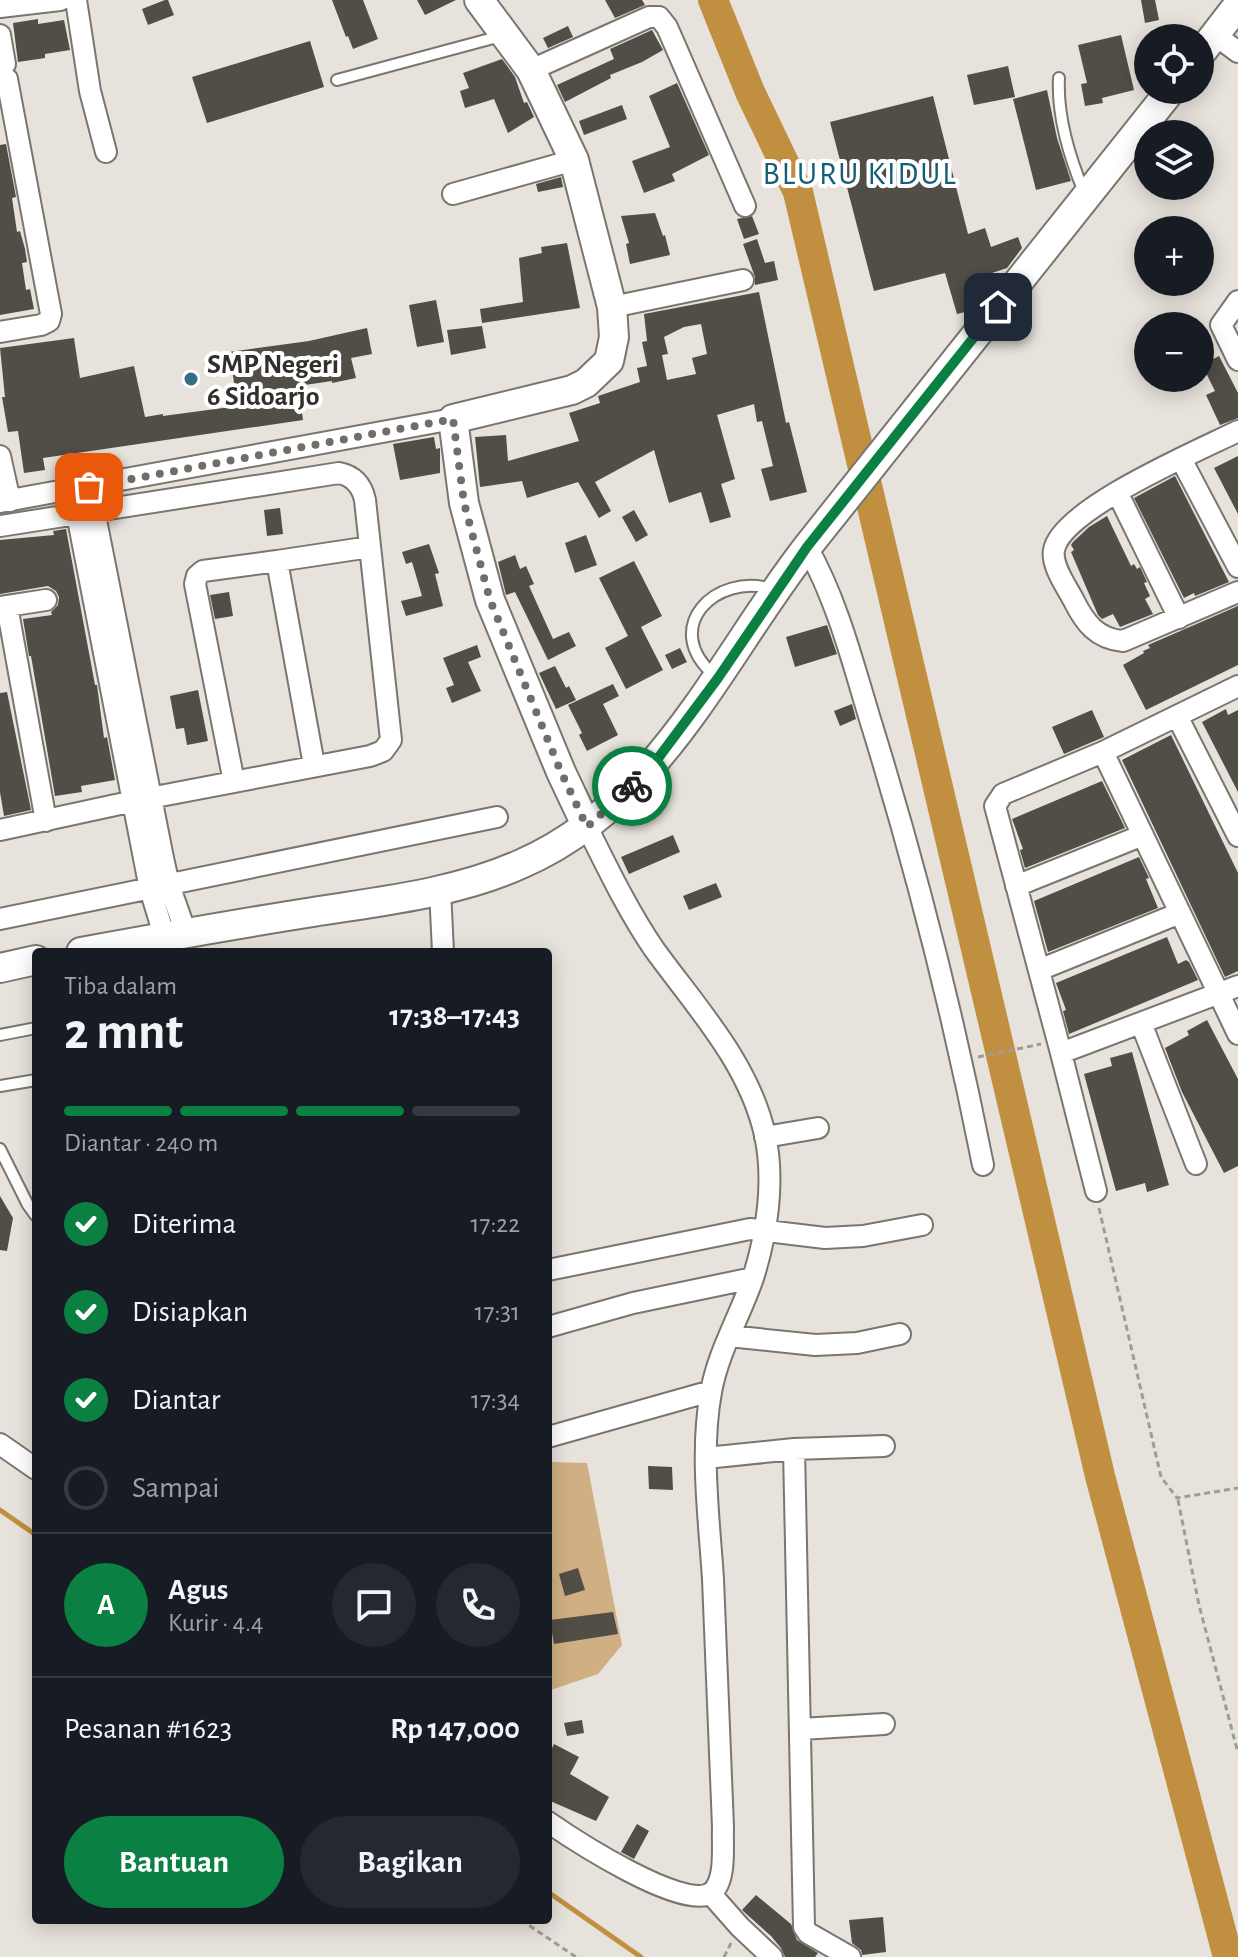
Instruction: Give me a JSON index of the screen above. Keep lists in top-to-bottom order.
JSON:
{
  "districts": ["BLURU KIDUL"],
  "places": ["SMP Negeri 6 Sidoarjo"],
  "page": {
    "map_buttons": ["+", "−"],
    "heading": ["2 mnt", "Tiba dalam", "17:38–17:43"],
    "panel": [
      "Agus",
      "Kurir · 4.4",
      "Pesanan #1623",
      "Rp 147,000"
    ],
    "bar": "Diantar · 240 m",
    "list": [
      ["Diterima", "17:22"],
      ["Disiapkan", "17:31"],
      ["Diantar", "17:34"],
      "Sampai"
    ],
    "round": "A",
    "buttons": ["Bantuan", "Bagikan"]
  }
}
